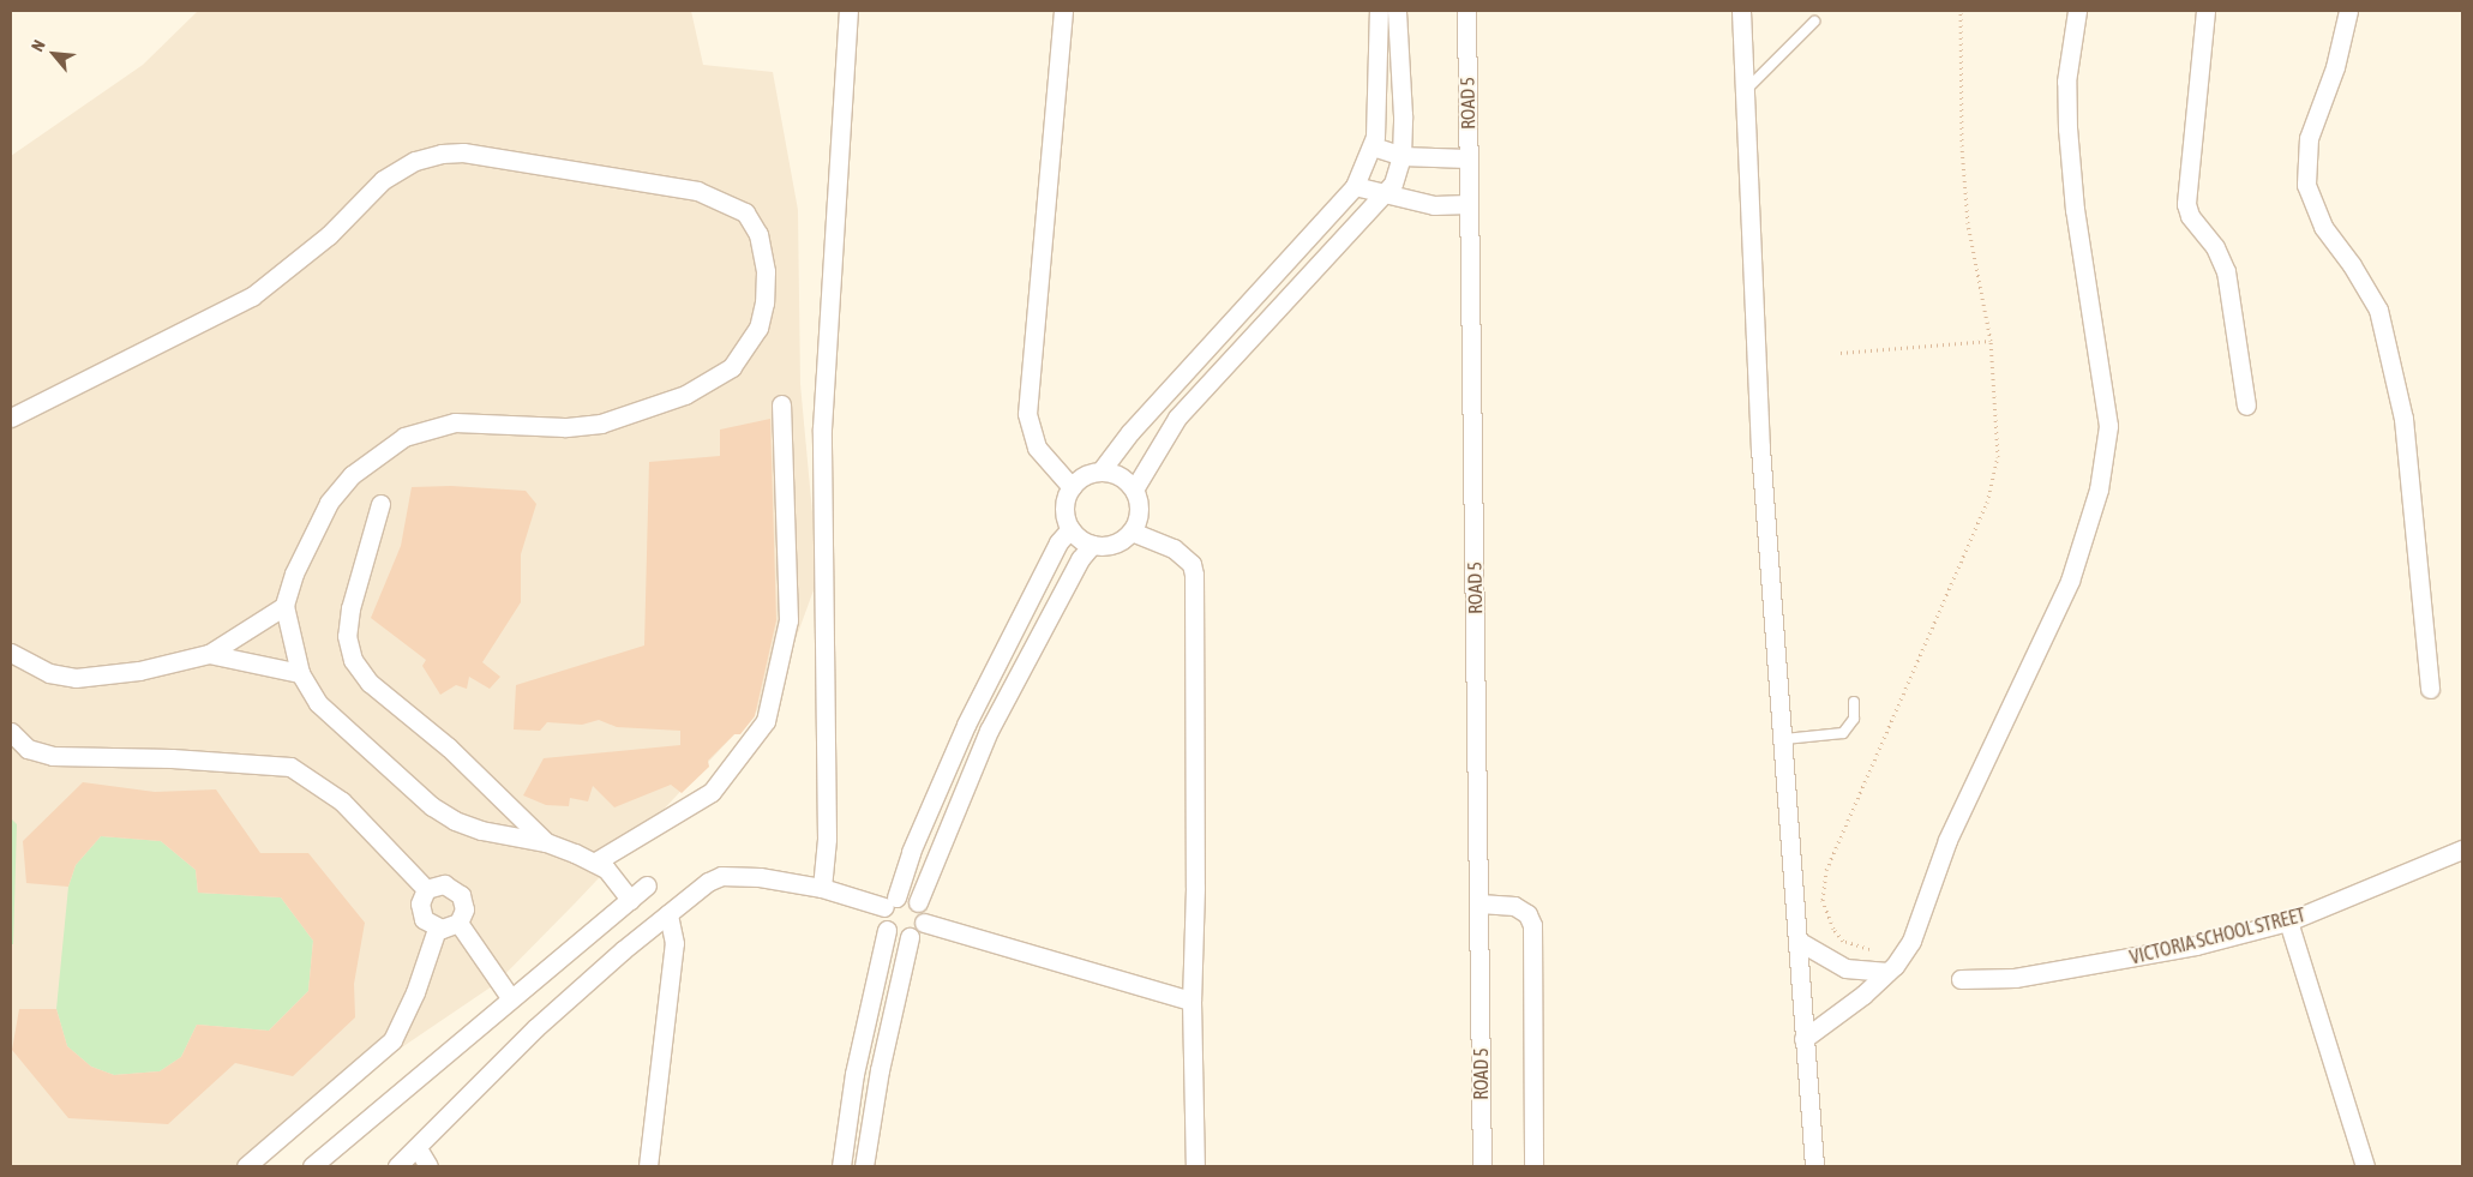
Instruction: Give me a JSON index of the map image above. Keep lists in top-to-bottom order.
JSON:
{
  "streets": {
    "street": ["ROAD 5", "VICTORIA SCHOOL STREET"]
  },
  "north": "top left"
}
